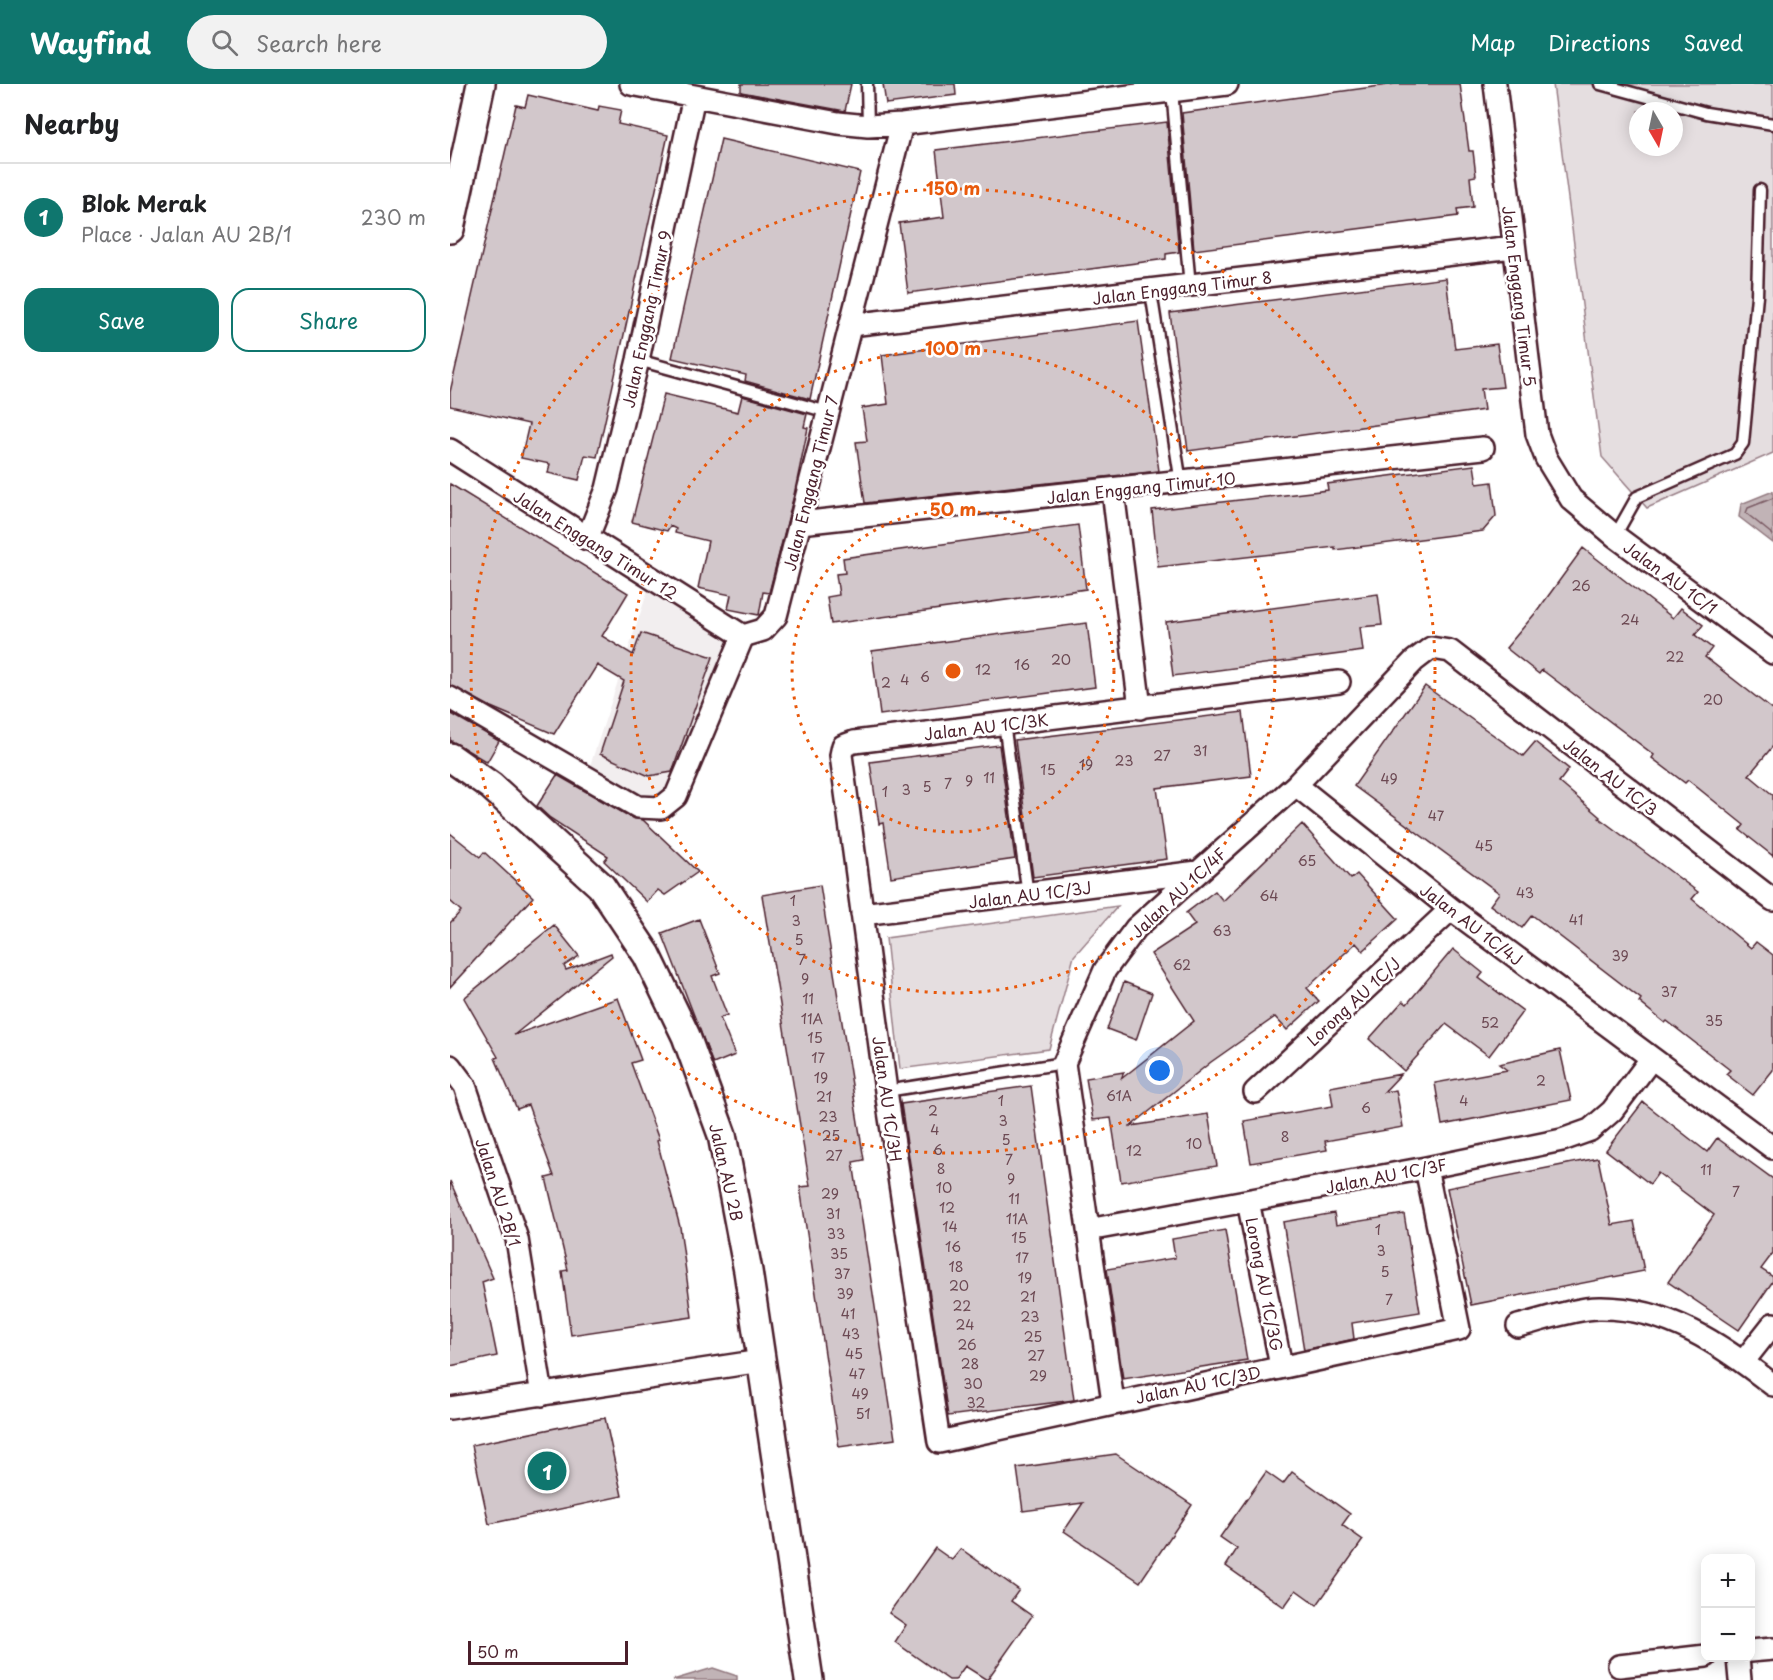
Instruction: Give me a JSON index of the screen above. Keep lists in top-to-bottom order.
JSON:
{
  "streets": {
    "street": [
      "Jalan Enggang Timur 8",
      "Jalan Enggang Timur 5",
      "Jalan Enggang Timur 9",
      "Jalan Enggang Timur 7",
      "Jalan Enggang Timur 10",
      "Jalan Enggang Timur 12",
      "Jalan AU 1C/1",
      "Jalan AU 1C/3K",
      "Jalan AU 1C/3",
      "Jalan AU 1C/4F",
      "Jalan AU 1C/3J",
      "Jalan AU 1C/4J",
      "Lorong AU 1C/J",
      "Jalan AU 1C/3H",
      "Jalan AU 2B",
      "Jalan AU 1C/3F",
      "Jalan AU 2B/1",
      "Lorong AU 1C/3G",
      "Jalan AU 1C/3D"
    ]
  },
  "crossings": [
    ["Jalan Enggang Timur 8", "Jalan Enggang Timur 5"],
    ["Jalan Enggang Timur 8", "Jalan Enggang Timur 7"],
    ["Jalan Enggang Timur 5", "Jalan AU 1C/1"],
    ["Jalan Enggang Timur 9", "Jalan Enggang Timur 12"],
    ["Jalan Enggang Timur 7", "Jalan Enggang Timur 10"],
    ["Jalan Enggang Timur 7", "Jalan Enggang Timur 12"],
    ["Jalan AU 1C/3K", "Jalan AU 1C/3H"],
    ["Jalan AU 1C/3", "Jalan AU 1C/4F"],
    ["Jalan AU 1C/4F", "Jalan AU 1C/3J"],
    ["Jalan AU 1C/4F", "Jalan AU 1C/4J"],
    ["Jalan AU 1C/3J", "Jalan AU 1C/3H"],
    ["Jalan AU 1C/4J", "Lorong AU 1C/J"],
    ["Jalan AU 1C/4J", "Jalan AU 1C/3F"],
    ["Jalan AU 1C/3H", "Jalan AU 1C/3D"],
    ["Jalan AU 1C/3F", "Lorong AU 1C/3G"],
    ["Jalan AU 1C/3F", "Jalan AU 1C/3D"],
    ["Lorong AU 1C/3G", "Jalan AU 1C/3D"]
  ],
  "house_numbers": [
    "26",
    "24",
    "22",
    "20",
    "16",
    "12",
    "6",
    "4",
    "2",
    "20",
    "31",
    "27",
    "23",
    "19",
    "15",
    "11",
    "49",
    "9",
    "7",
    "5",
    "3",
    "1",
    "47",
    "45",
    "65",
    "43",
    "64",
    "1",
    "41",
    "3",
    "63",
    "5",
    "39",
    "7",
    "62",
    "9",
    "37",
    "11",
    "11A",
    "35",
    "52",
    "15",
    "17",
    "19",
    "2",
    "61A",
    "21",
    "1",
    "4",
    "6",
    "2",
    "23",
    "3",
    "4",
    "25",
    "8",
    "5",
    "10",
    "6",
    "12",
    "27",
    "7",
    "8",
    "11",
    "9",
    "10",
    "7",
    "29",
    "11",
    "12",
    "31",
    "11A",
    "14",
    "1",
    "33",
    "15",
    "16",
    "3",
    "35",
    "17",
    "18",
    "5",
    "37",
    "19",
    "20",
    "39",
    "21",
    "7",
    "22",
    "41",
    "23",
    "24",
    "43",
    "25",
    "26",
    "45",
    "27",
    "28",
    "47",
    "29",
    "30",
    "49",
    "32",
    "51"
  ],
  "scale_bar": "50 m",
  "north": "bottom",
  "page": {
    "header": "Wayfind",
    "search": "Search here",
    "nav": ["Map", "Directions", "Saved"],
    "heading": "Nearby",
    "list": [
      {
        "mark": "1",
        "name": "Blok Merak",
        "note": "Place · Jalan AU 2B/1",
        "value": "230 m"
      }
    ],
    "buttons": ["Save", "Share"],
    "pins": "1",
    "map_buttons": ["+", "−"],
    "scale": "50 m"
  },
  "rings": ["150 m", "100 m", "50 m"]
}
